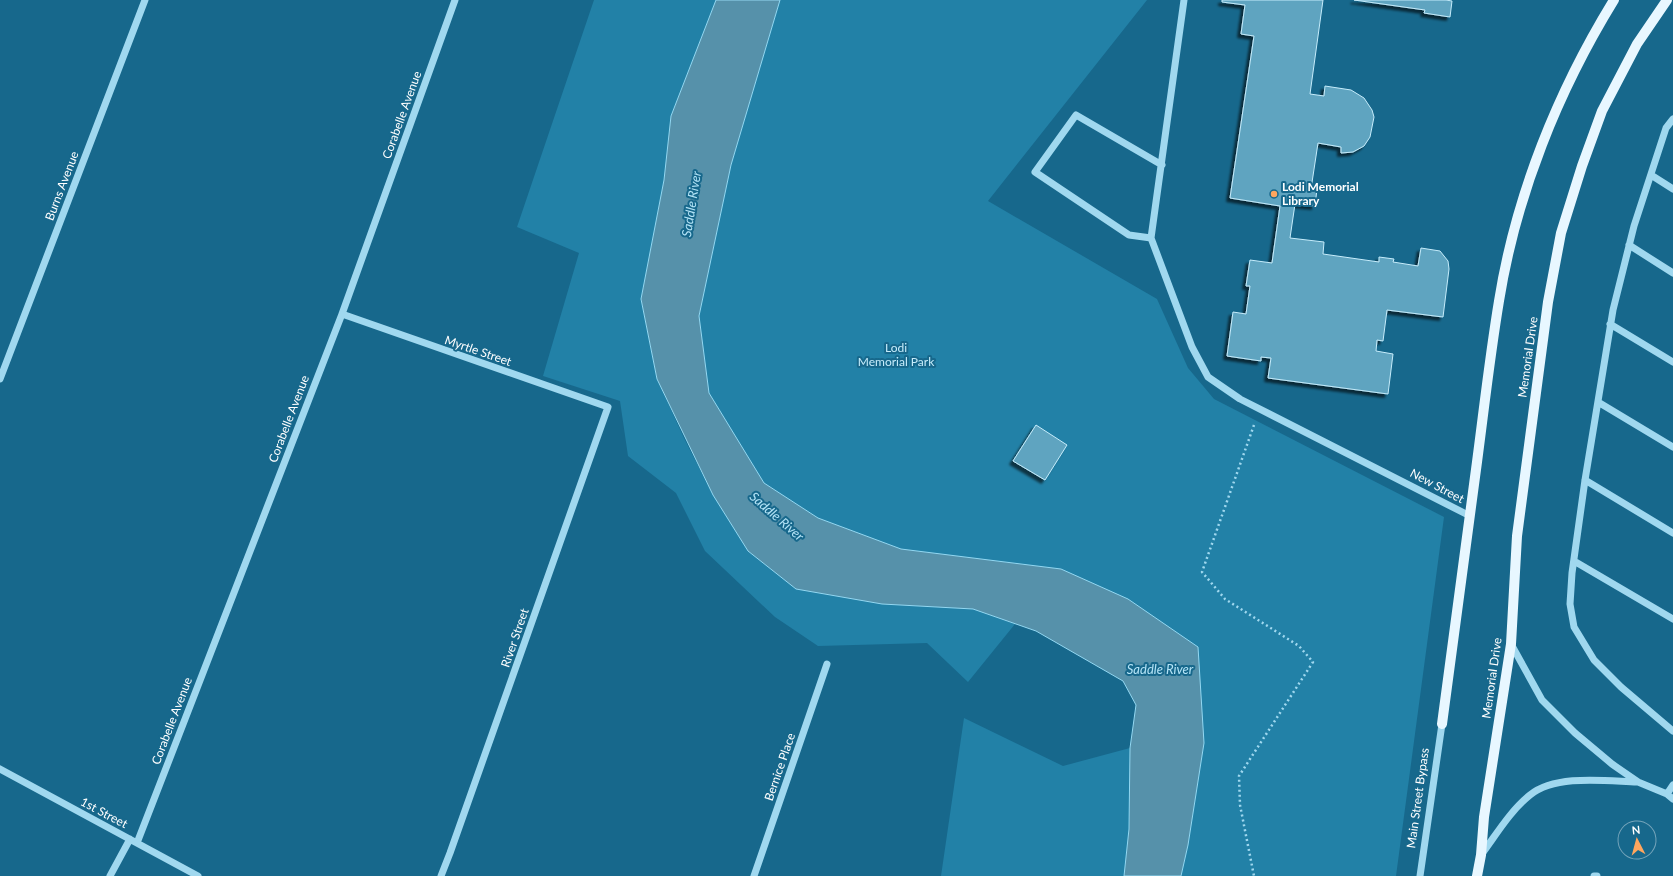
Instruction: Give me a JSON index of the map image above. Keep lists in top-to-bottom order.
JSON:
{
  "streets": {
    "main road": ["Memorial Drive"],
    "street": [
      "Corabelle Avenue",
      "Burns Avenue",
      "Myrtle Street",
      "New Street",
      "River Street",
      "Bernice Place",
      "Main Street Bypass",
      "1st Street"
    ]
  },
  "crossings": [
    ["Corabelle Avenue", "Myrtle Street"],
    ["Corabelle Avenue", "1st Street"],
    ["Myrtle Street", "River Street"]
  ],
  "water": ["Saddle River"],
  "parks": ["Lodi Memorial Park"],
  "places": ["Lodi Memorial Library"],
  "north": "top"
}
